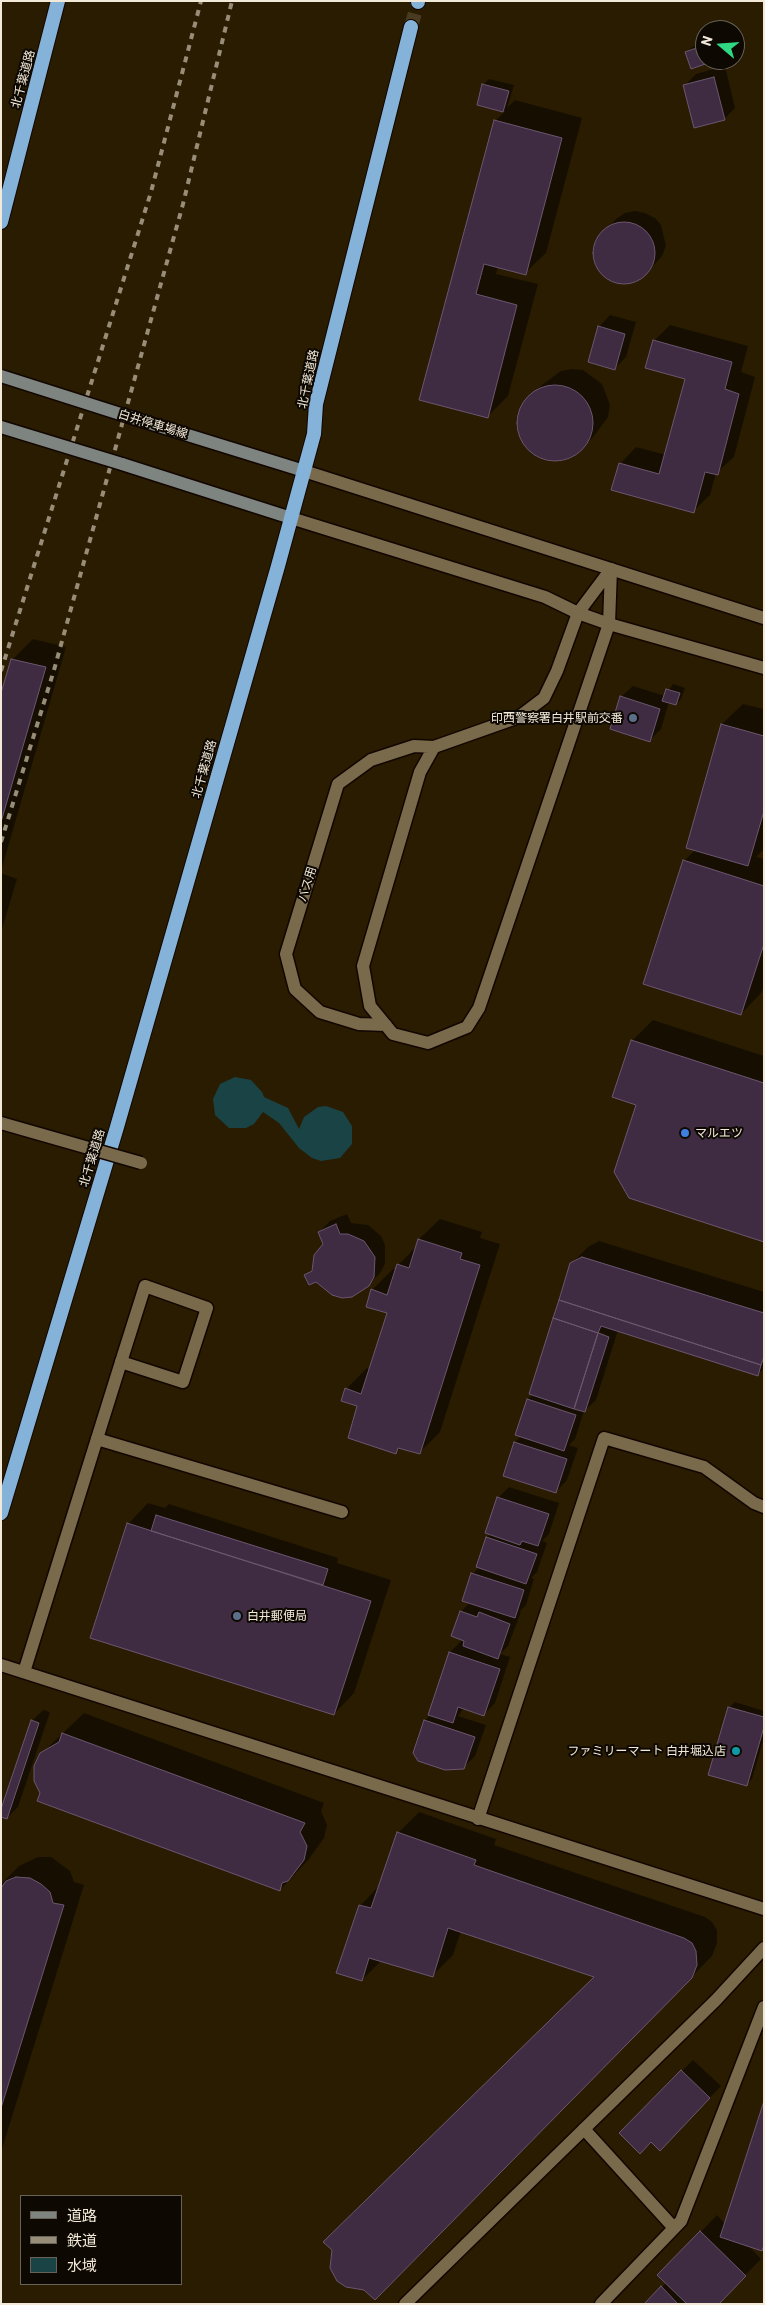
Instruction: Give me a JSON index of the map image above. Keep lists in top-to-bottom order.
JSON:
{
  "streets": {
    "highway": ["北千葉道路"],
    "main road": ["白井停車場線"],
    "street": ["バス用"]
  },
  "crossings": [
    ["北千葉道路", "白井停車場線"]
  ],
  "places": [
    "印西警察署白井駅前交番",
    "マルエツ",
    "白井郵便局",
    "ファミリーマート 白井堀込店"
  ],
  "legend": ["道路", "鉄道", "水域"],
  "north": "left"
}
